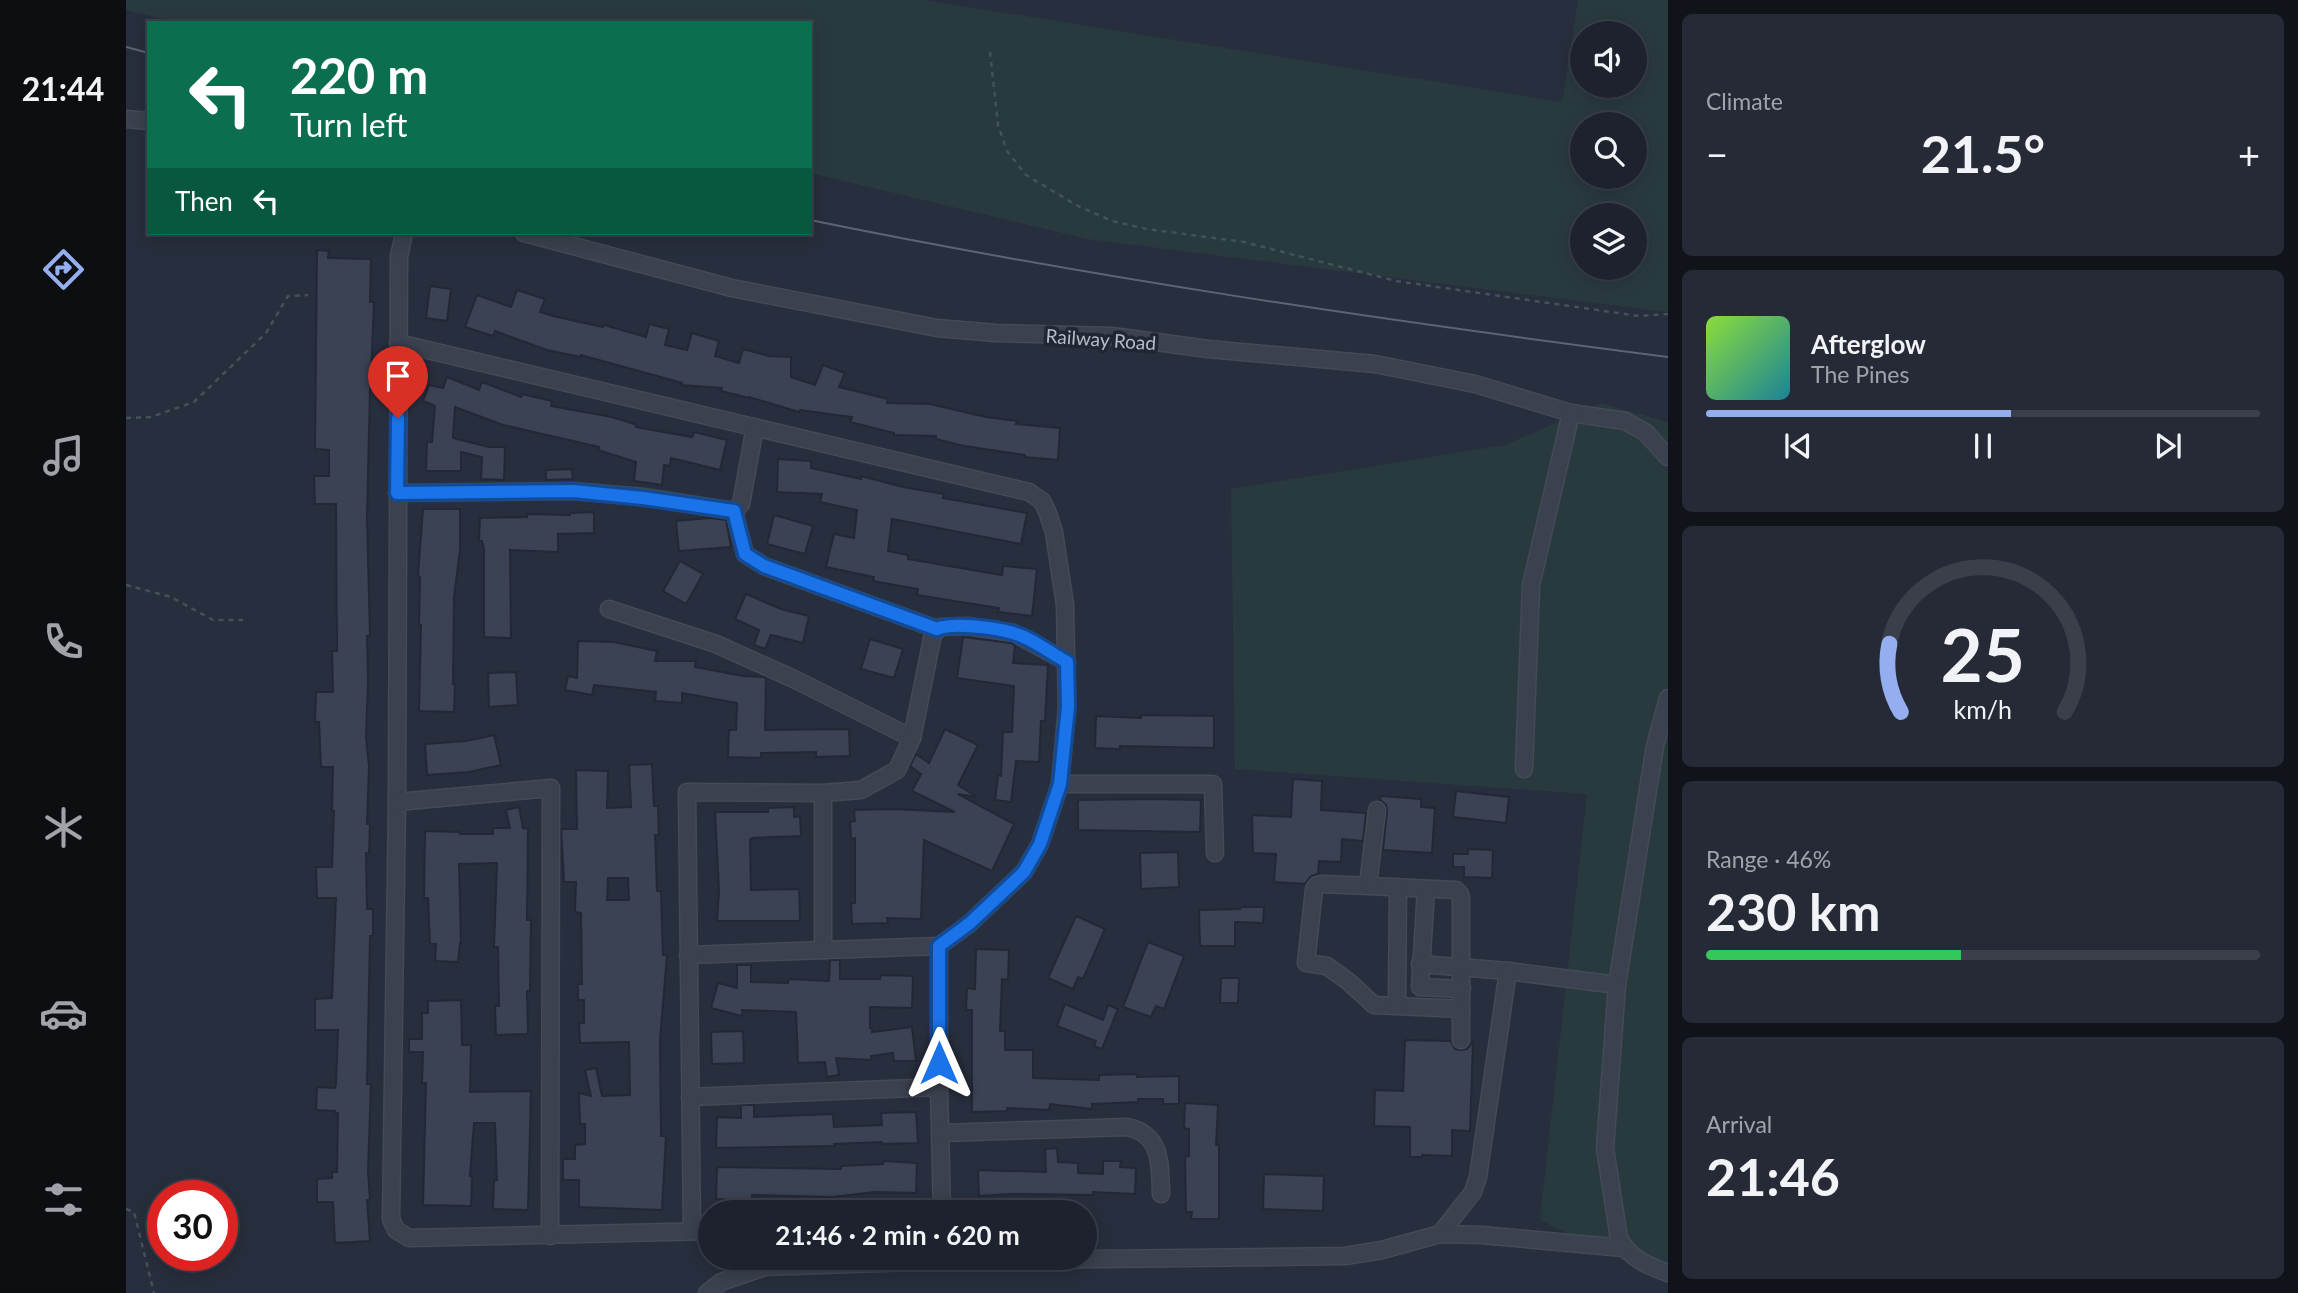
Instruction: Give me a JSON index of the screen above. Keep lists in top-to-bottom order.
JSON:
{
  "streets": {
    "street": ["Railway Road"]
  },
  "page": {
    "tabs": "21:44",
    "tile": [
      "Climate",
      ["Range · 46%", "230 km"],
      ["Arrival", "21:46"]
    ],
    "turn": ["220 m", "Turn left"],
    "heat": ["−", "21.5°", "+"],
    "then": "Then",
    "song": ["Afterglow", "The Pines"],
    "limit": "30",
    "trip": "21:46 · 2 min · 620 m",
    "gauge": ["25", "km/h"]
  }
}
